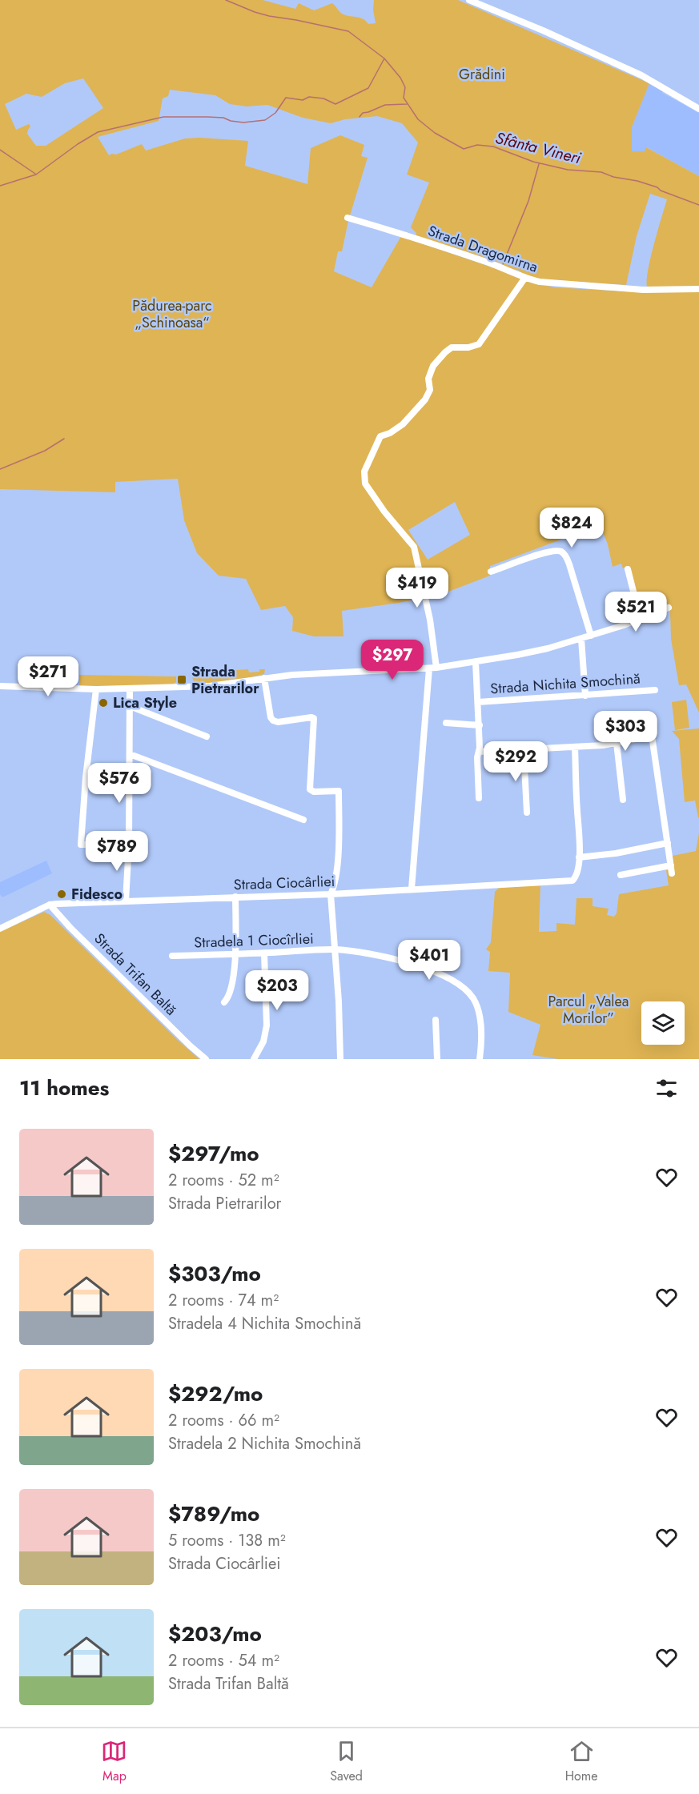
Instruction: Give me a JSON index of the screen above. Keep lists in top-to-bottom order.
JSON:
{
  "streets": {
    "street": [
      "Strada Dragomirna",
      "Strada Nichita Smochină",
      "Strada Ciocârliei",
      "Stradela 1 Ciocîrliei",
      "Strada Trifan Baltă"
    ]
  },
  "crossings": [
    ["Strada Ciocârliei", "Strada Trifan Baltă"]
  ],
  "water": ["Sfânta Vineri"],
  "parks": ["Grădini", "Pădurea-parc „Schinoasa“", "Parcul „Valea Morilor”"],
  "places": {
    "transit": ["Strada Pietrarilor"],
    "other": ["Lica Style", "Fidesco"]
  },
  "page": {
    "price": [
      "$824",
      "$419",
      "$521",
      "$297",
      "$271",
      "$303",
      "$292",
      "$576",
      "$789",
      "$401",
      "$203"
    ],
    "heading": "11 homes",
    "list": [
      {
        "name": "$297/mo",
        "note": "2 rooms · 52 m² · Strada Pietrarilor"
      },
      {
        "name": "$303/mo",
        "note": "2 rooms · 74 m² · Stradela 4 Nichita Smochină"
      },
      {
        "name": "$292/mo",
        "note": "2 rooms · 66 m² · Stradela 2 Nichita Smochină"
      },
      {
        "name": "$789/mo",
        "note": "5 rooms · 138 m² · Strada Ciocârliei"
      },
      {
        "name": "$203/mo",
        "note": "2 rooms · 54 m² · Strada Trifan Baltă"
      }
    ],
    "tabs": ["Map", "Saved", "Home"]
  }
}
